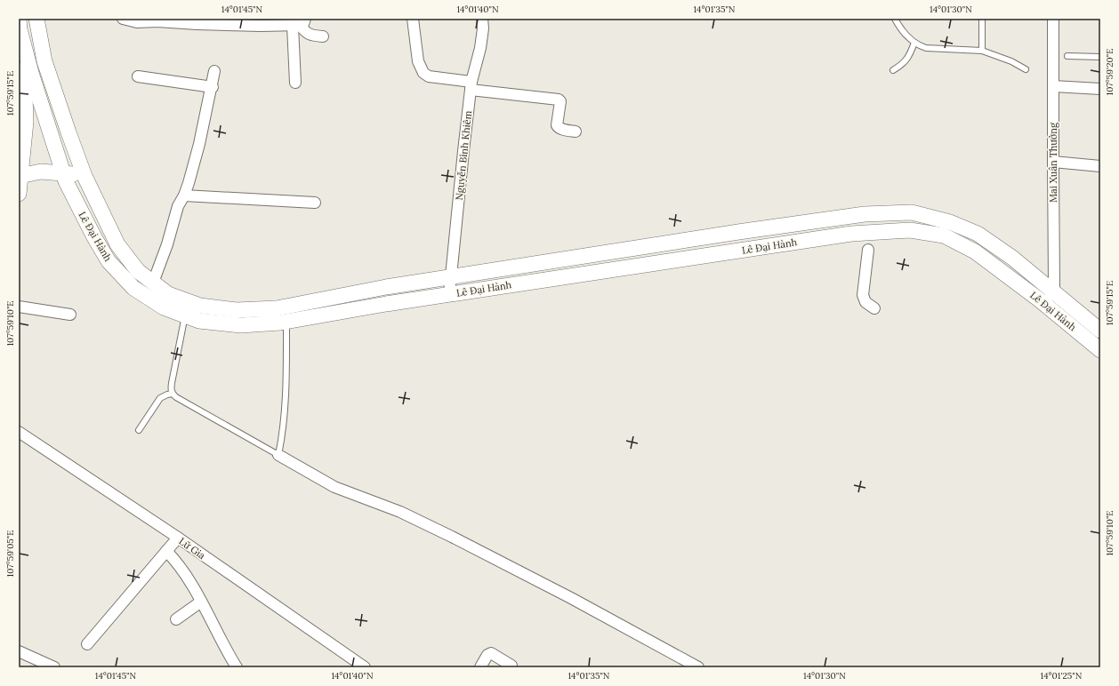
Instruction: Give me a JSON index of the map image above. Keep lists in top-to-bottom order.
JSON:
{
  "streets": {
    "main road": ["Lê Đại Hành"],
    "street": ["Nguyễn Bỉnh Khiêm", "Mai Xuân Thưởng", "Lữ Gia"]
  },
  "crossings": [
    ["Nguyễn Bỉnh Khiêm", "Lê Đại Hành"],
    ["Mai Xuân Thưởng", "Lê Đại Hành"]
  ],
  "coordinates": [
    "14°01'45\"N",
    "14°01'40\"N",
    "14°01'35\"N",
    "14°01'30\"N",
    "107°59'20\"E",
    "107°59'15\"E",
    "107°59'10\"E",
    "107°59'05\"E",
    "14°01'25\"N"
  ]
}
